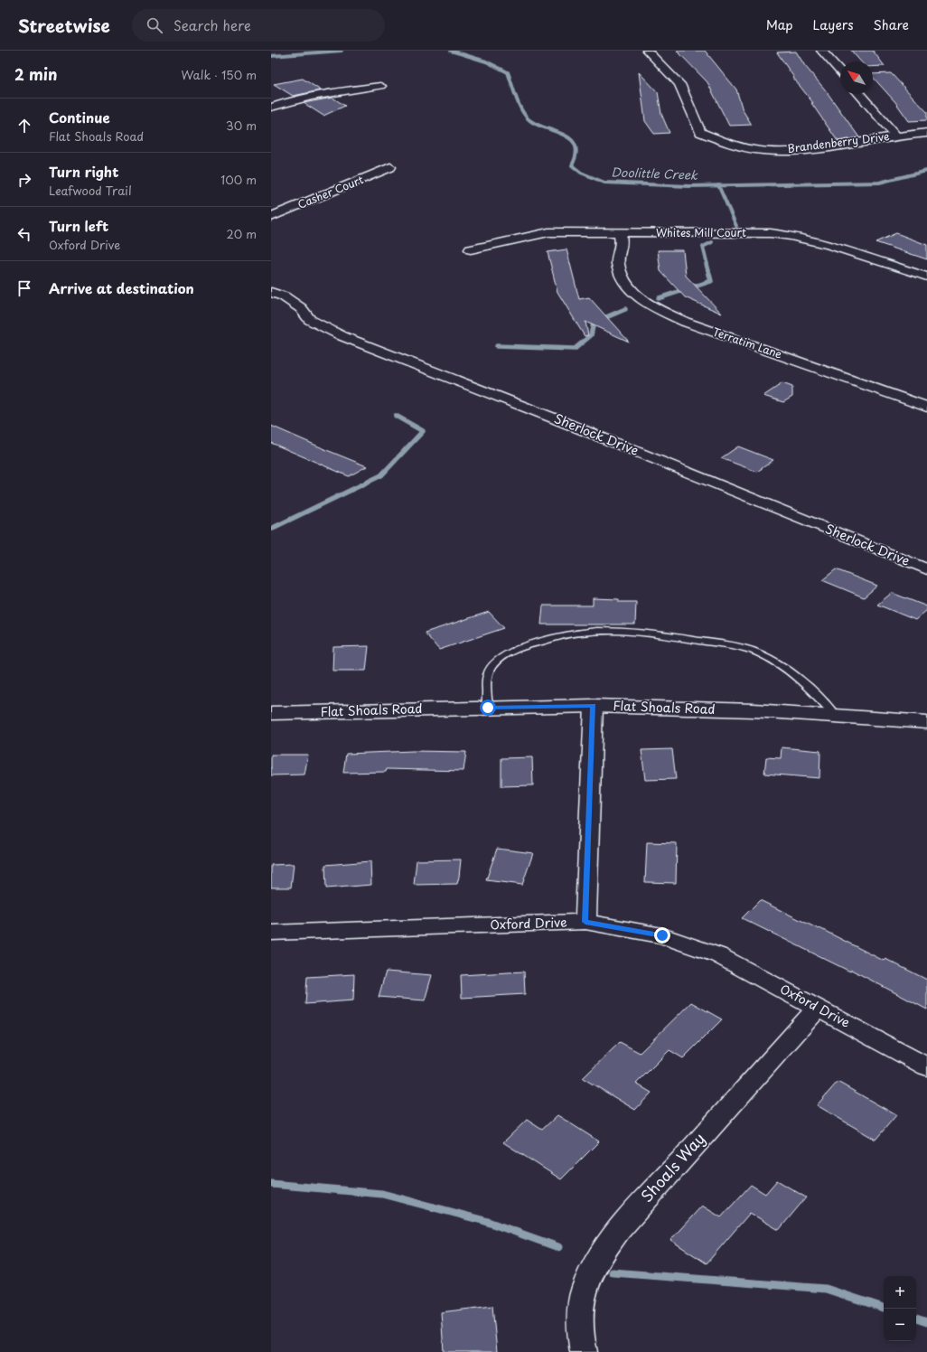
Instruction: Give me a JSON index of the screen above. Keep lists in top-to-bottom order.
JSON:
{
  "streets": {
    "main road": ["Flat Shoals Road"],
    "street": [
      "Brandenberry Drive",
      "Casher Court",
      "Whites Mill Court",
      "Terratim Lane",
      "Sherlock Drive",
      "Oxford Drive",
      "Shoals Way"
    ]
  },
  "crossings": [
    ["Whites Mill Court", "Terratim Lane"],
    ["Oxford Drive", "Shoals Way"]
  ],
  "water": ["Doolittle Creek"],
  "north": "top left",
  "page": {
    "header": "Streetwise",
    "search": "Search here",
    "nav": ["Map", "Layers", "Share"],
    "heading": ["2 min", "Walk · 150 m"],
    "list": [
      ["Continue", "Flat Shoals Road", "30 m"],
      ["Turn right", "Leafwood Trail", "100 m"],
      ["Turn left", "Oxford Drive", "20 m"],
      "Arrive at destination"
    ],
    "map_buttons": ["+", "−"]
  }
}
